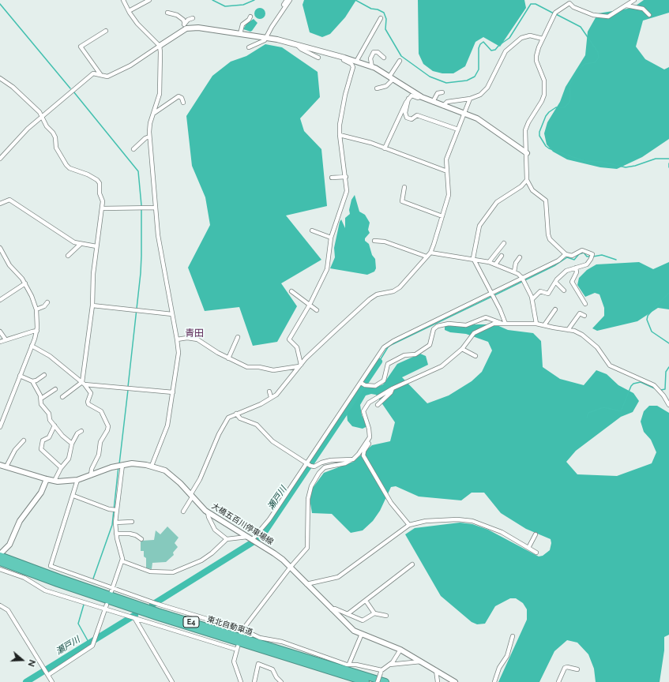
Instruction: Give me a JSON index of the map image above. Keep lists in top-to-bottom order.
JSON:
{
  "streets": {
    "highway": ["E4", "東北自動車道"],
    "main road": ["大橋五百川停車場線"]
  },
  "districts": ["青田"],
  "water": ["瀬戸川"],
  "north": "right"
}
